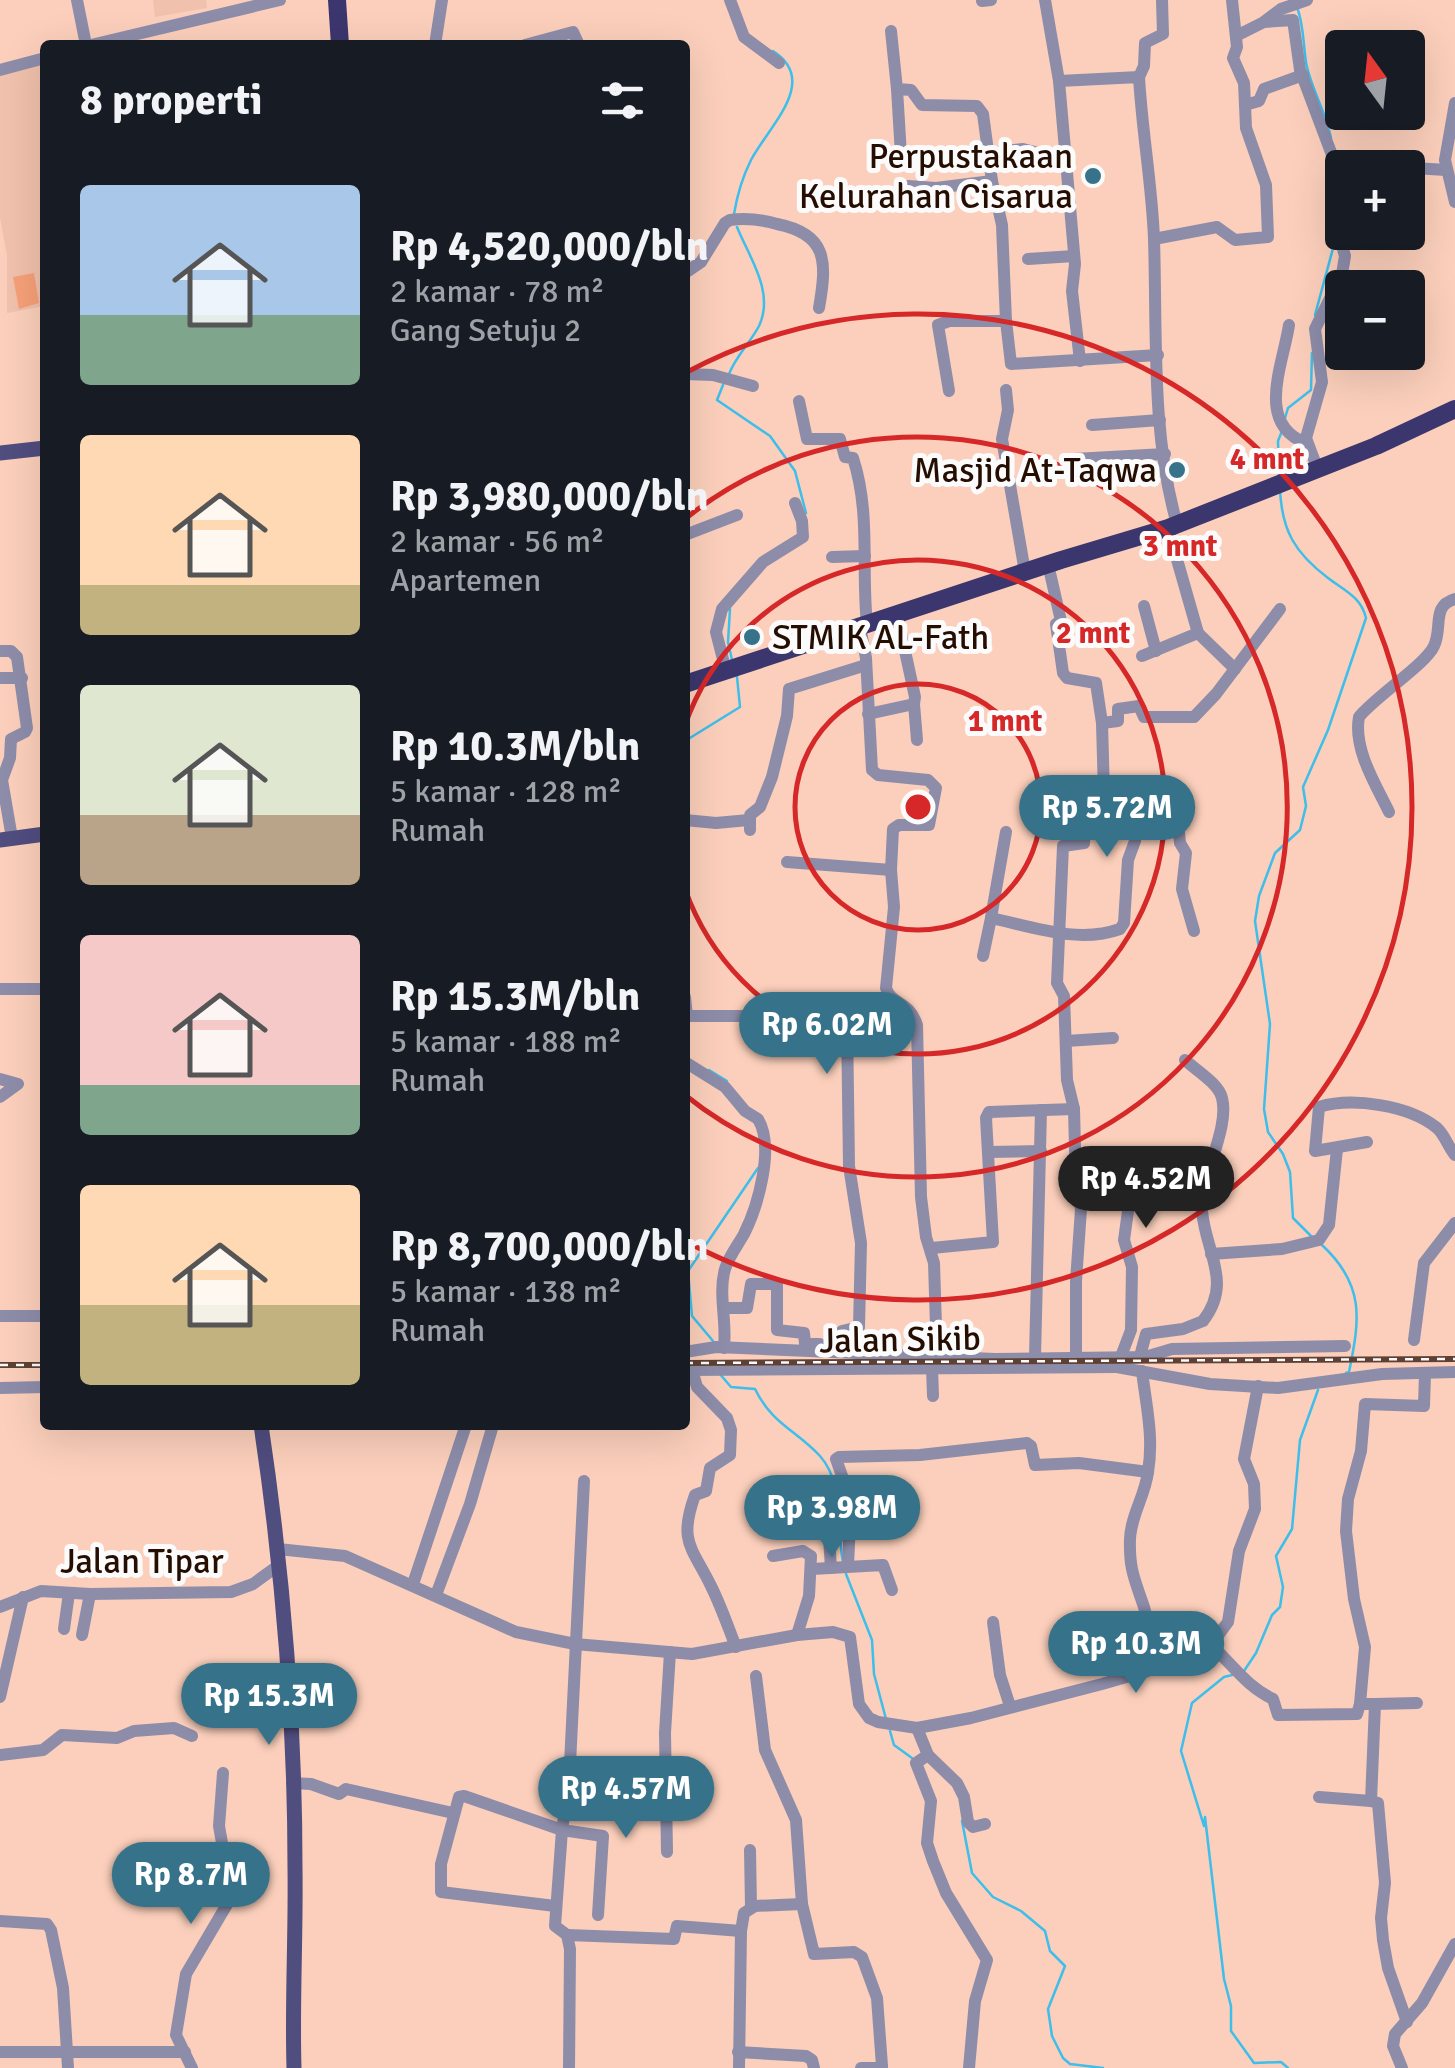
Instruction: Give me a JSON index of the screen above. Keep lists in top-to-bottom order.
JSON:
{
  "streets": {
    "street": ["Jalan Sikib", "Jalan Tipar"]
  },
  "places": ["Perpustakaan Kelurahan Cisarua", "Masjid At-Taqwa", "STMIK AL-Fath"],
  "north": "top",
  "page": {
    "map_buttons": ["+", "−"],
    "heading": "8 properti",
    "list": [
      {
        "name": "Rp 4,520,000/bln",
        "note": "2 kamar · 78 m² · Gang Setuju 2"
      },
      {
        "name": "Rp 3,980,000/bln",
        "note": "2 kamar · 56 m² · Apartemen"
      },
      {
        "name": "Rp 10.3M/bln",
        "note": "5 kamar · 128 m² · Rumah"
      },
      {
        "name": "Rp 15.3M/bln",
        "note": "5 kamar · 188 m² · Rumah"
      },
      {
        "name": "Rp 8,700,000/bln",
        "note": "5 kamar · 138 m² · Rumah"
      }
    ],
    "price": [
      "Rp 5.72M",
      "Rp 6.02M",
      "Rp 4.52M",
      "Rp 3.98M",
      "Rp 10.3M",
      "Rp 15.3M",
      "Rp 4.57M",
      "Rp 8.7M"
    ]
  },
  "rings": [
    "4 mnt",
    "3 mnt",
    "2 mnt",
    "1 mnt"
  ]
}
